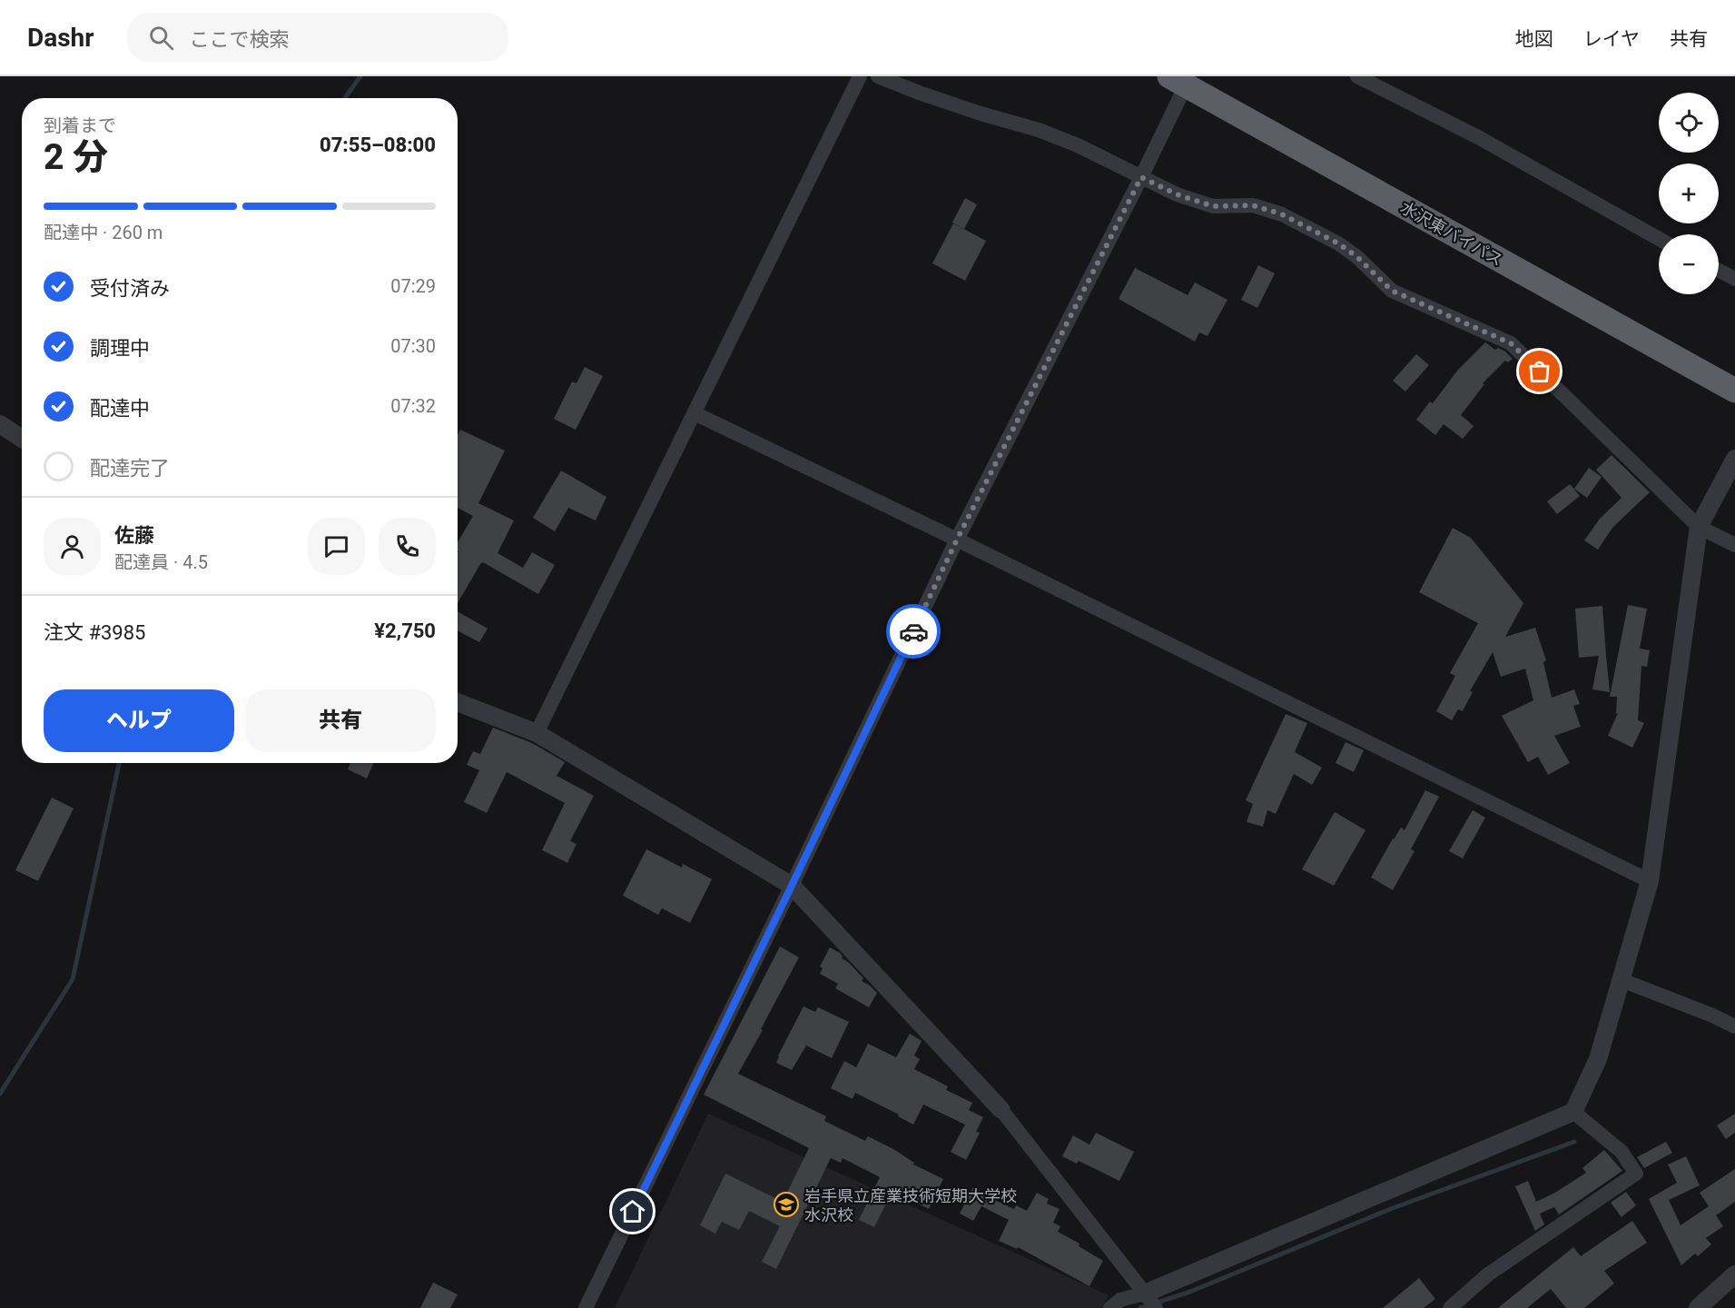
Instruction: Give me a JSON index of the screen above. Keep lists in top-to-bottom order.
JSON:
{
  "streets": {
    "highway": ["水沢東バイパス"]
  },
  "places": {
    "school or university": ["岩手県立産業技術短期大学校 水沢校"]
  },
  "page": {
    "header": "Dashr",
    "search": "ここで検索",
    "nav": ["地図", "レイヤ", "共有"],
    "map_buttons": ["+", "−"],
    "heading": ["2 分", "到着まで", "07:55–08:00"],
    "panel": [
      "佐藤",
      "配達員 · 4.5",
      "注文 #3985",
      "¥2,750"
    ],
    "bar": "配達中 · 260 m",
    "list": [
      ["受付済み", "07:29"],
      ["調理中", "07:30"],
      ["配達中", "07:32"],
      "配達完了"
    ],
    "buttons": ["ヘルプ", "共有"]
  }
}
